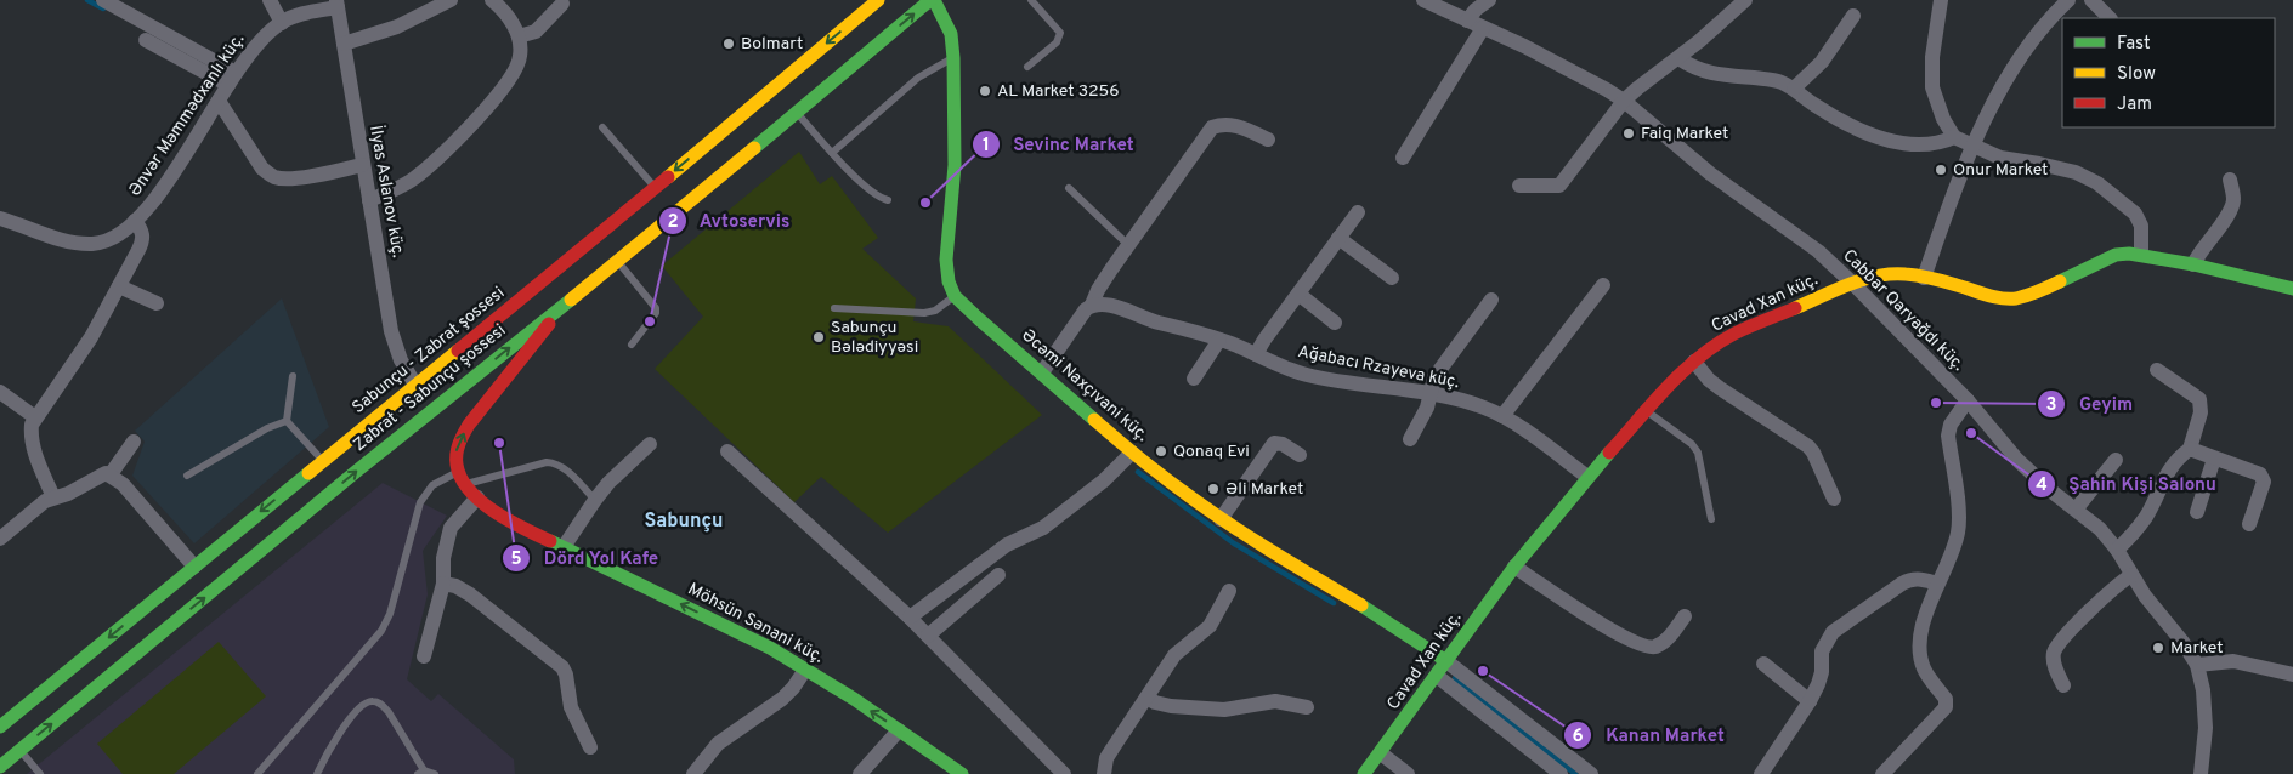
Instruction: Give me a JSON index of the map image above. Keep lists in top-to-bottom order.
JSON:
{
  "streets": {
    "street": [
      "Ənvər Məmmədxanlı küç.",
      "İlyas Aslanov küç.",
      "Cavad Xan küç.",
      "Cabbar Qaryağdı küç.",
      "Sabunçu - Zabrat şossesi",
      "Ağabacı Rzayeva küç.",
      "Əcəmi Naxçıvani küç.",
      "Zabrat - Sabunçu şossesi",
      "Möhsün Sənani küç."
    ]
  },
  "crossings": [
    ["Ənvər Məmmədxanlı küç.", "İlyas Aslanov küç."],
    ["İlyas Aslanov küç.", "Sabunçu - Zabrat şossesi"],
    ["Cavad Xan küç.", "Cabbar Qaryağdı küç."],
    ["Cavad Xan küç.", "Ağabacı Rzayeva küç."],
    ["Cavad Xan küç.", "Əcəmi Naxçıvani küç."]
  ],
  "one_way": ["Sabunçu - Zabrat şossesi", "Zabrat - Sabunçu şossesi"],
  "districts": ["Sabunçu"],
  "places": [
    "Bolmart",
    "AL Market 3256",
    "Faiq Market",
    "Onur Market",
    "Sevinc Market",
    "Avtoservis",
    "Sabunçu Bələdiyyəsi",
    "Geyim",
    "Şahin Kişi Salonu",
    "Dörd Yol Kafe",
    "Qonaq Evi",
    "Əli Market",
    "Market",
    "Kanan Market"
  ],
  "legend": ["Fast", "Slow", "Jam"]
}
